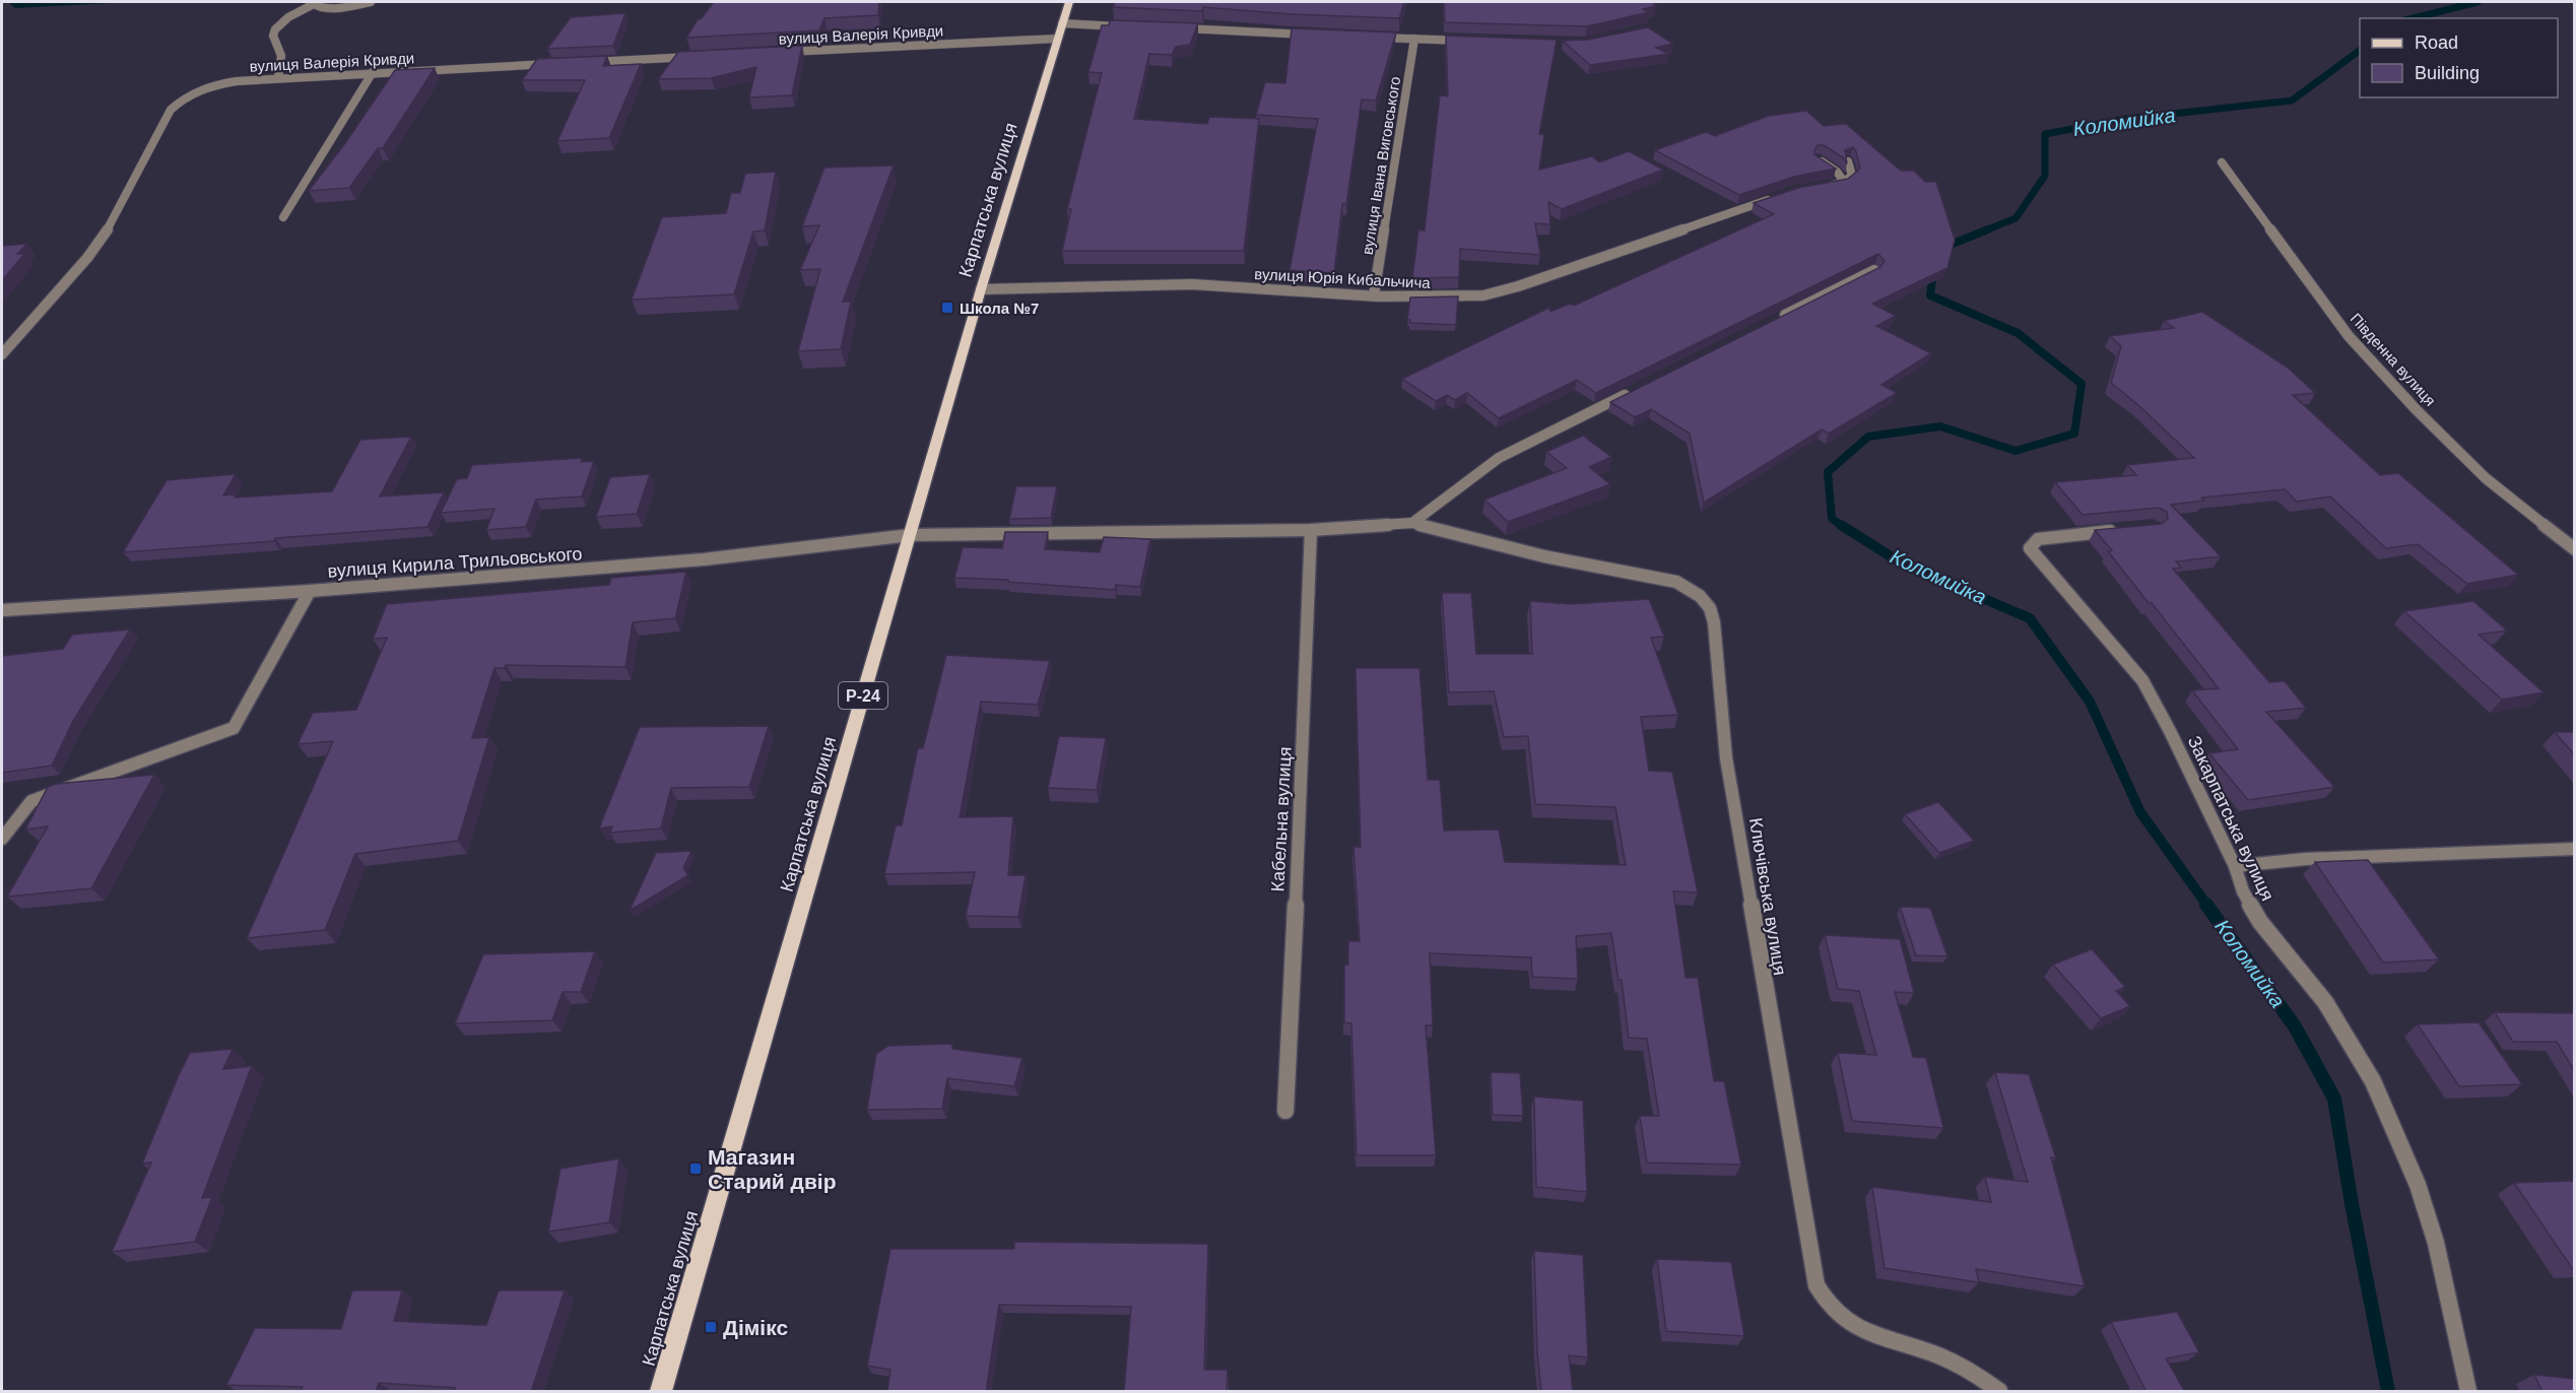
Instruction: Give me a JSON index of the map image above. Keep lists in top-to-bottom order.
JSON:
{
  "streets": {
    "main road": ["Карпатська вулиця", "Р-24"],
    "street": [
      "вулиця Валерія Кривди",
      "вулиця Івана Виговського",
      "вулиця Юрія Кибальчича",
      "Південна вулиця",
      "вулиця Кирила Трильовського",
      "Закарпатська вулиця",
      "Кабельна вулиця",
      "Ключівська вулиця"
    ]
  },
  "crossings": [
    ["вулиця Валерія Кривди", "Карпатська вулиця"],
    ["вулиця Івана Виговського", "вулиця Юрія Кибальчича"],
    ["Карпатська вулиця", "вулиця Юрія Кибальчича"],
    ["Карпатська вулиця", "вулиця Кирила Трильовського"],
    ["вулиця Кирила Трильовського", "Кабельна вулиця"],
    ["вулиця Кирила Трильовського", "Ключівська вулиця"]
  ],
  "water": ["Коломийка"],
  "places": {
    "transit": ["Школа №7", "Магазин Старий двір", "Дімікс"]
  },
  "legend": ["Road", "Building"]
}
